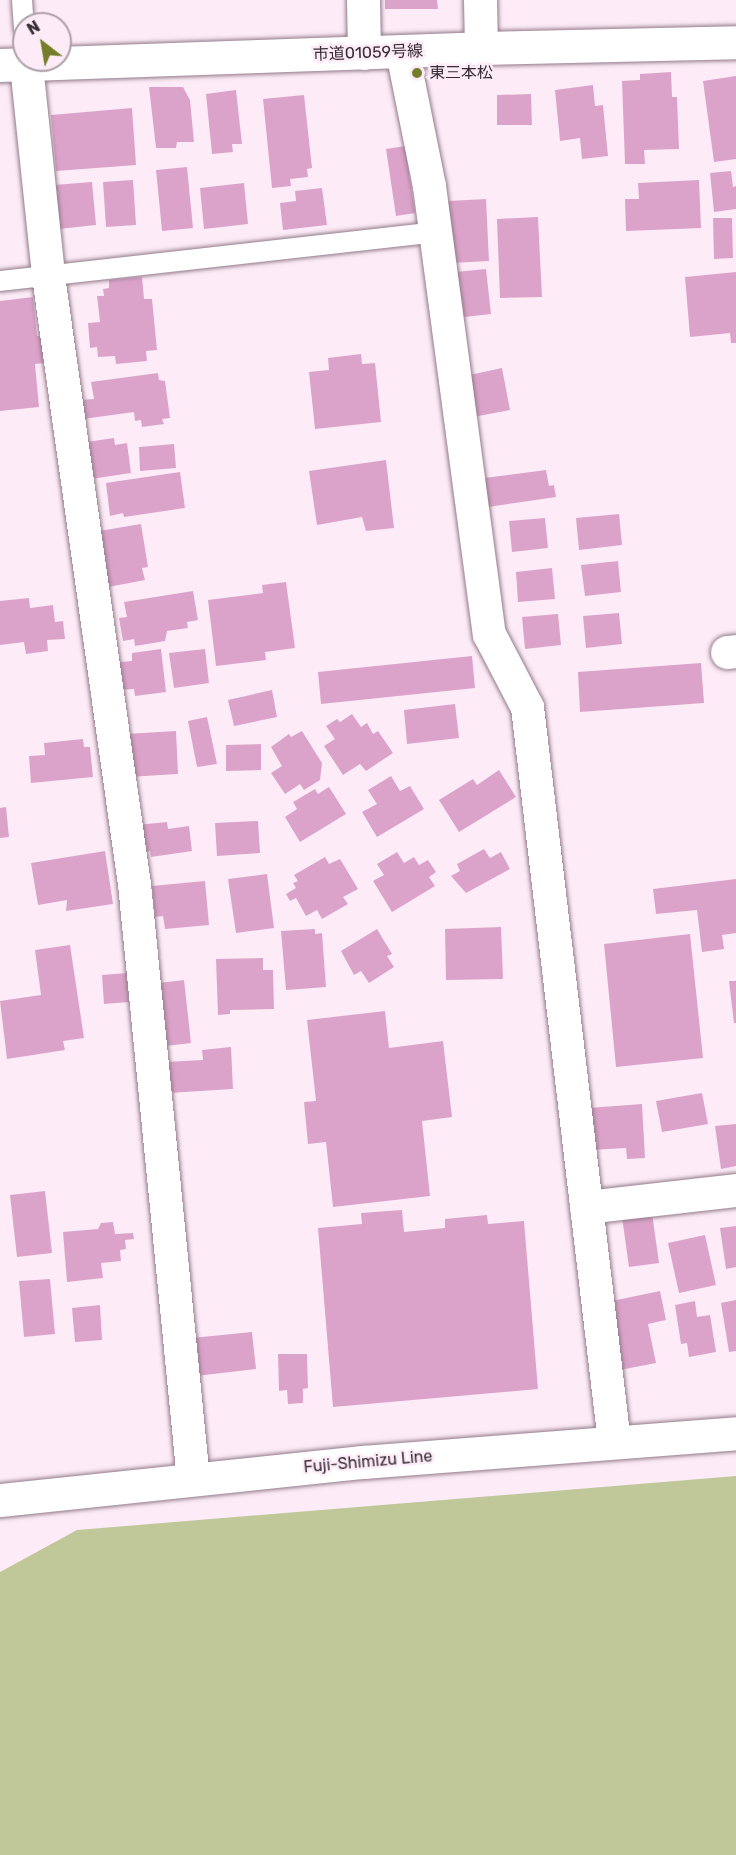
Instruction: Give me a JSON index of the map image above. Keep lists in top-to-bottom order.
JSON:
{
  "streets": {
    "street": ["市道01059号線", "Fuji-Shimizu Line"]
  },
  "places": ["東三本松"],
  "north": "top left"
}
